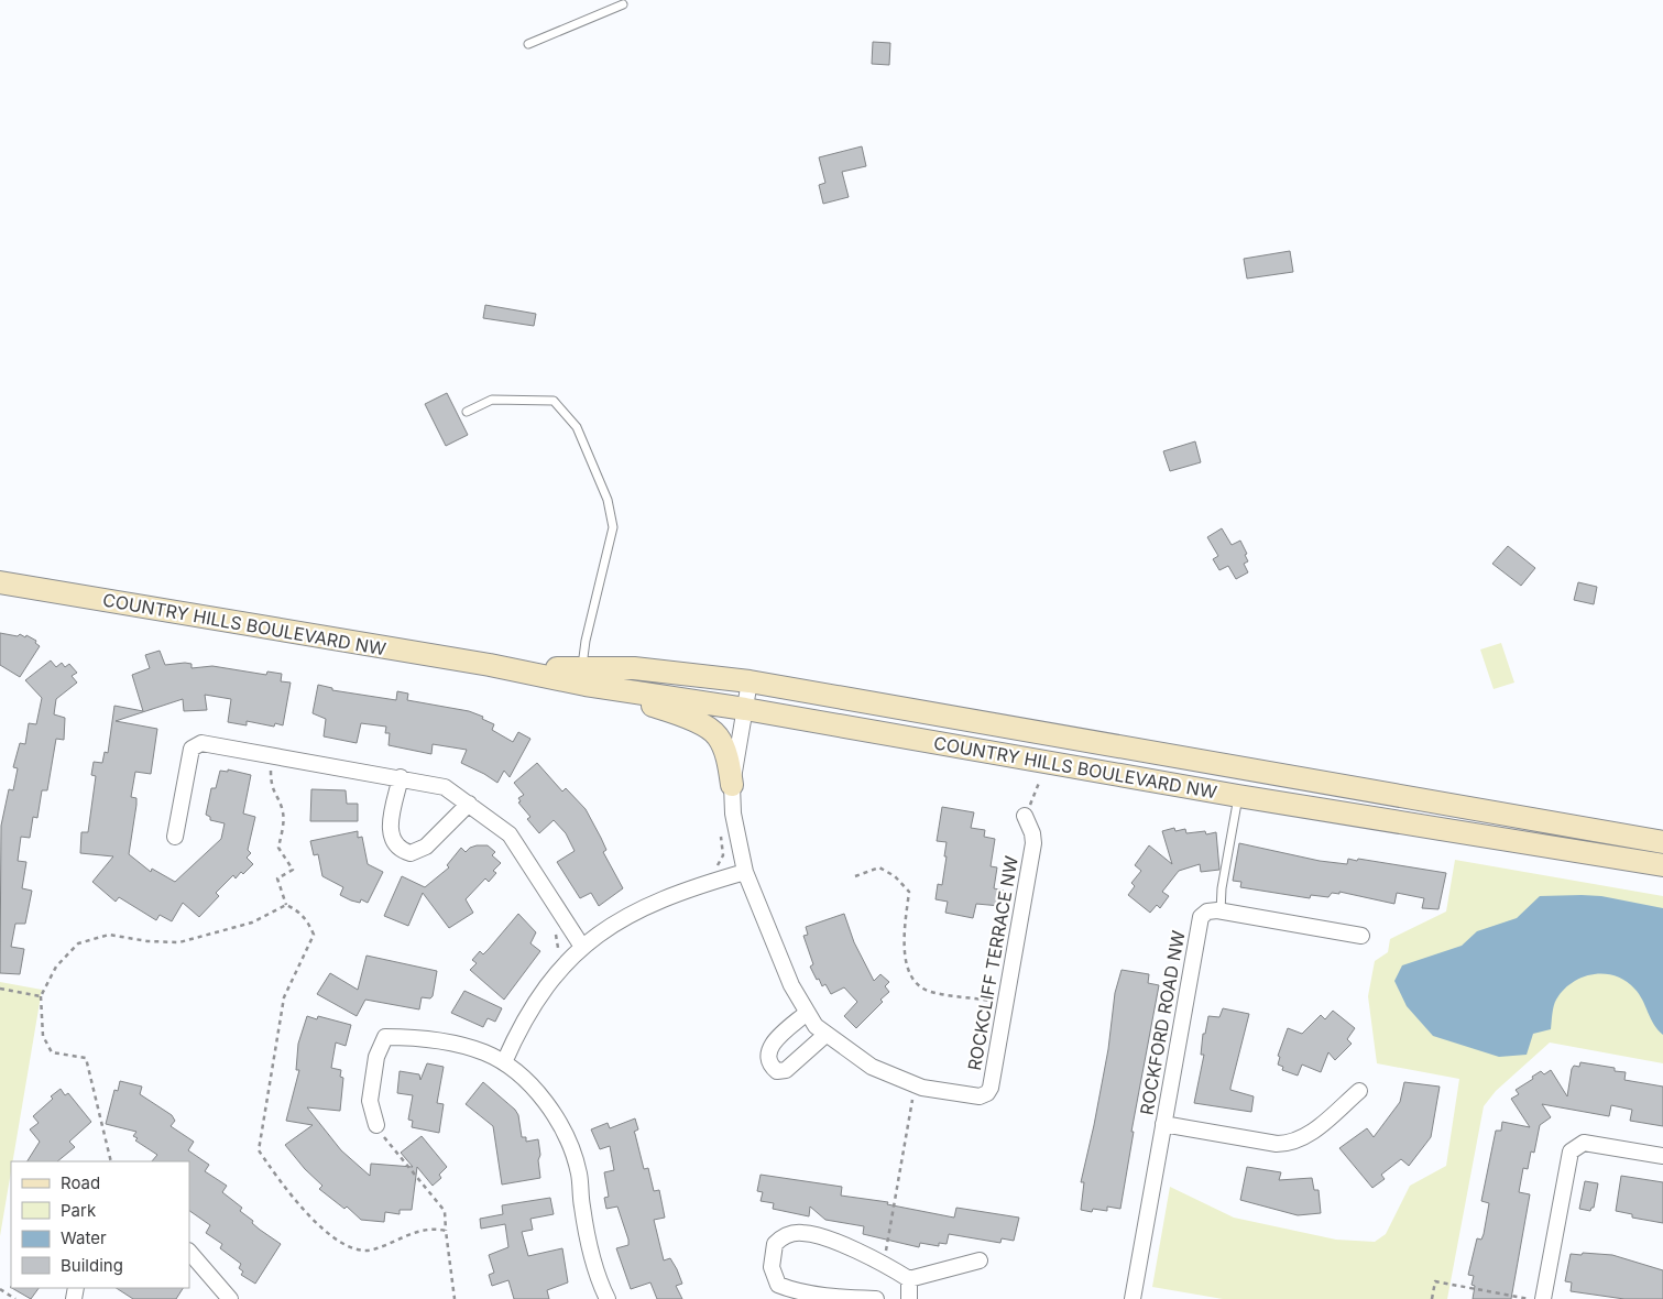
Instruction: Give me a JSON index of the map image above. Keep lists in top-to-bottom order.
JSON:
{
  "streets": {
    "main road": ["COUNTRY HILLS BOULEVARD NW"],
    "street": ["ROCKCLIFF TERRACE NW", "ROCKFORD ROAD NW"]
  },
  "crossings": [
    ["COUNTRY HILLS BOULEVARD NW", "ROCKCLIFF TERRACE NW"]
  ],
  "legend": [
    "Road",
    "Park",
    "Water",
    "Building"
  ]
}
